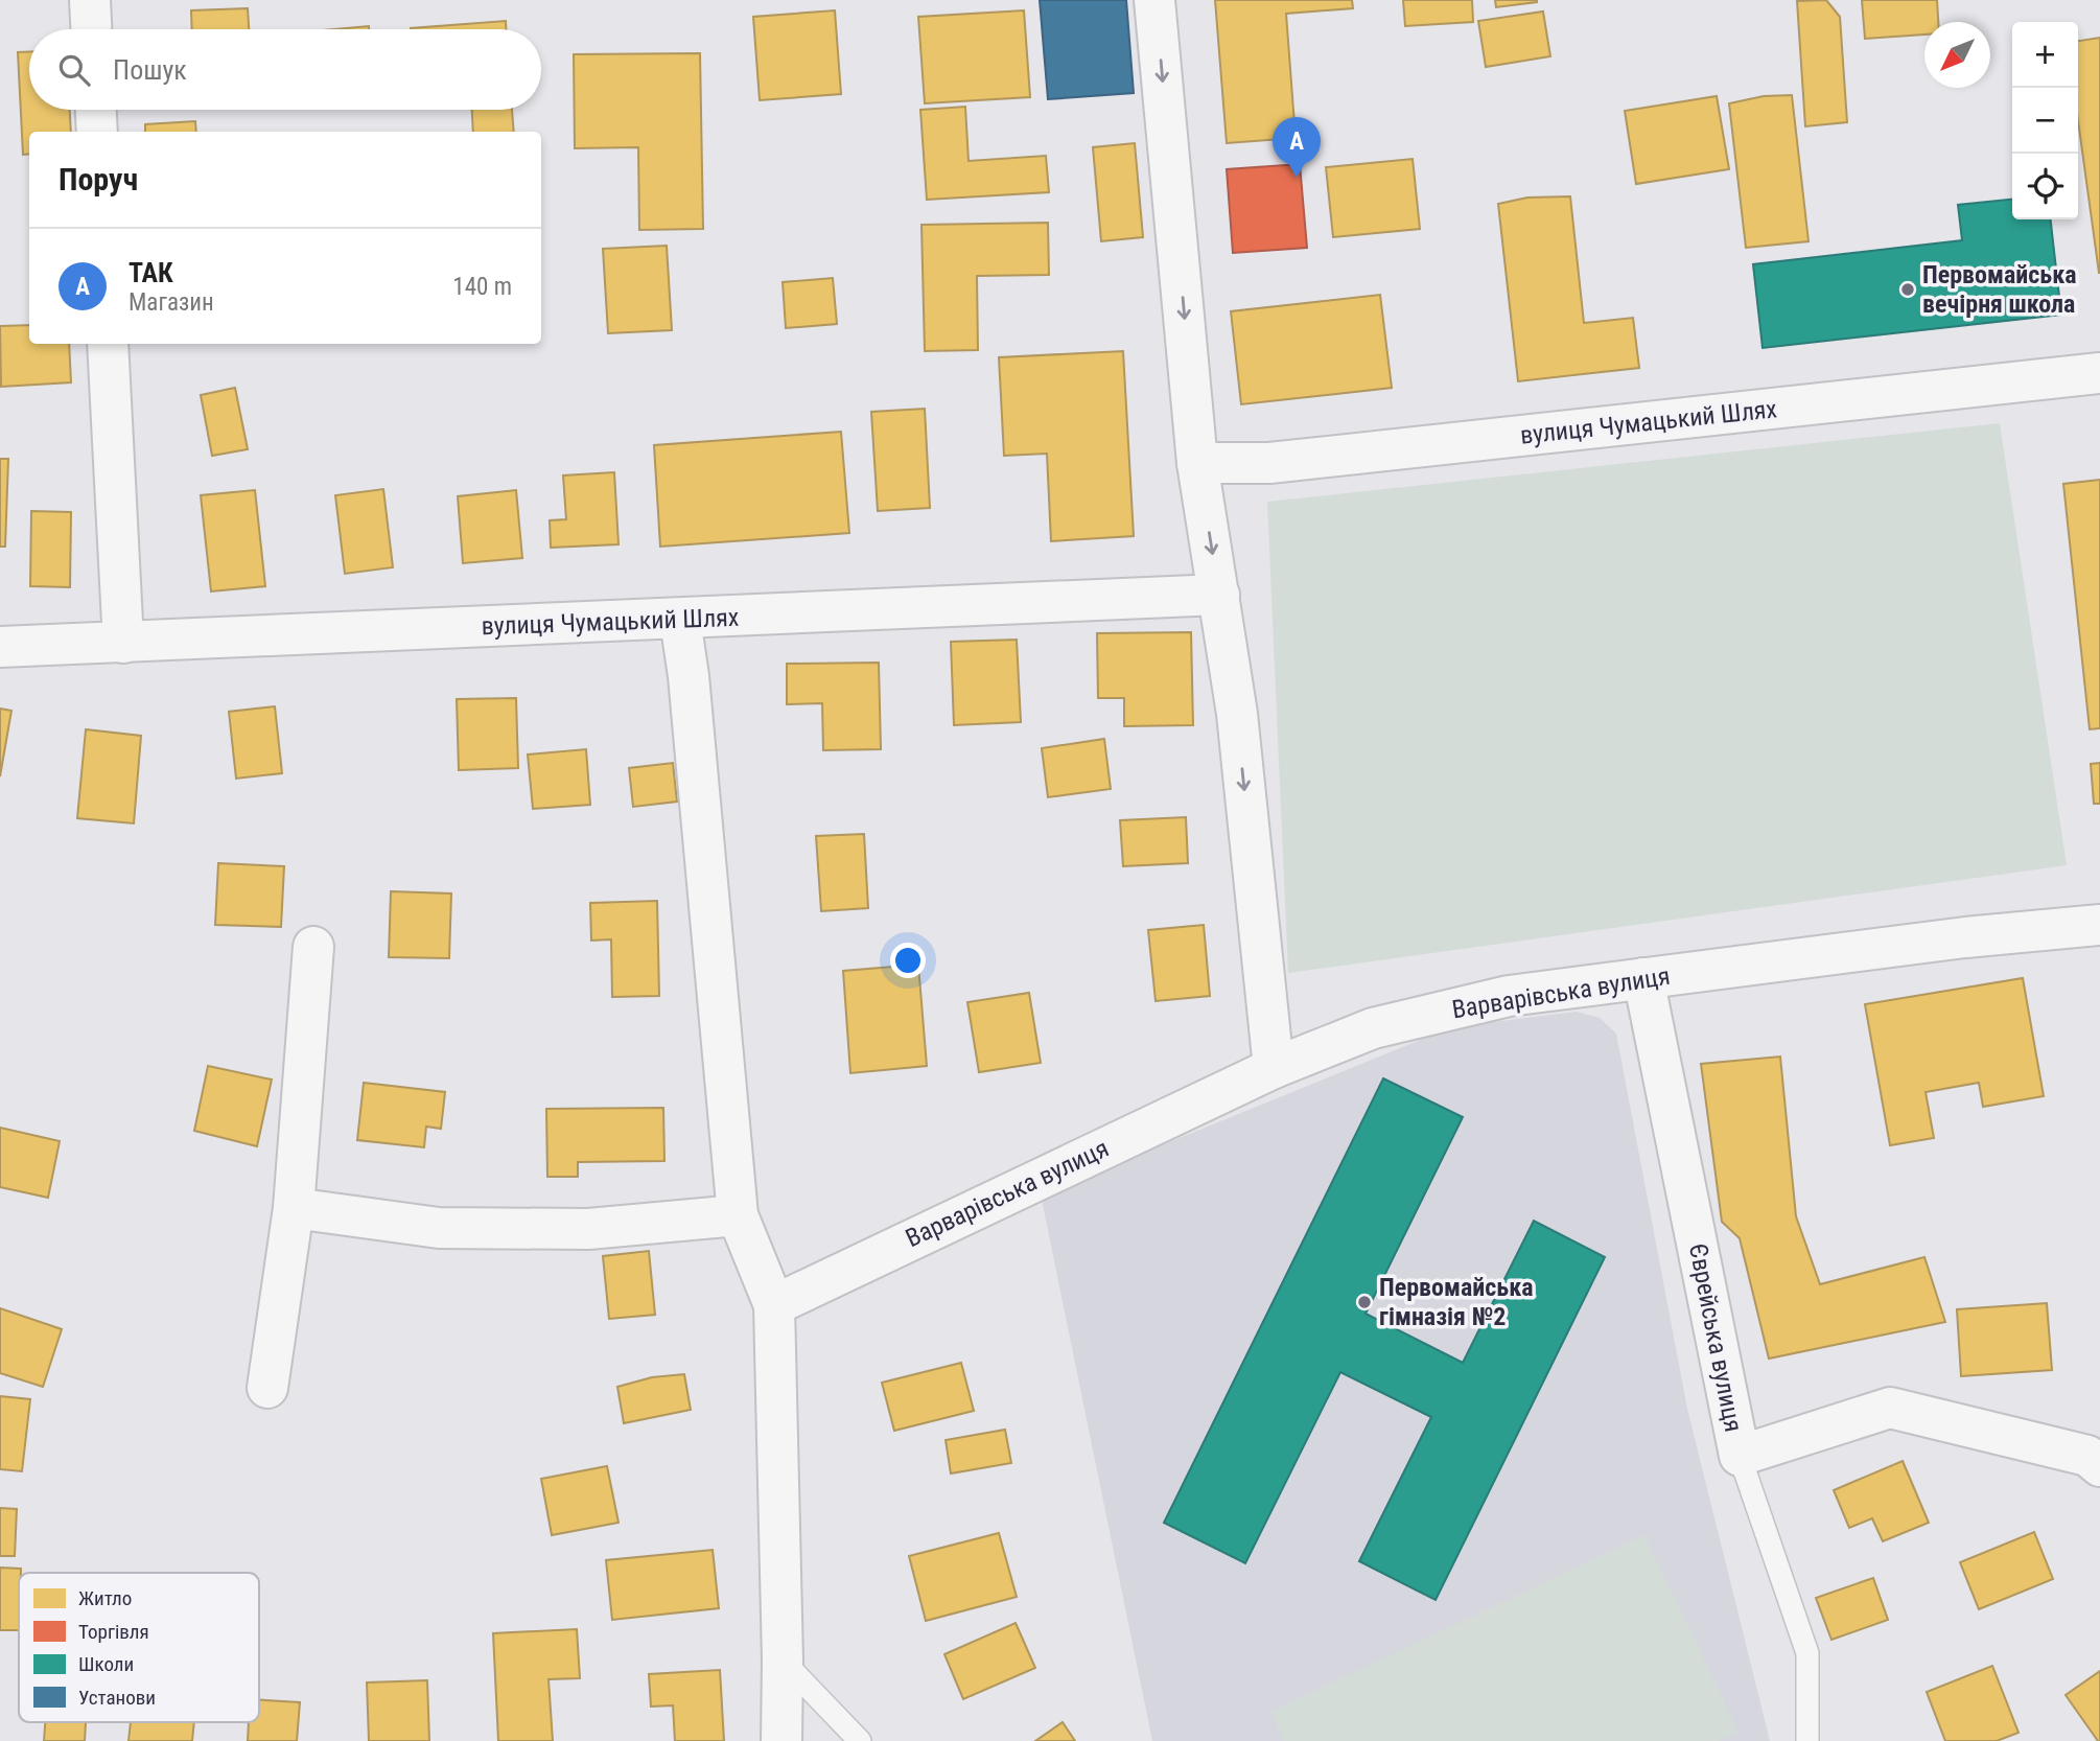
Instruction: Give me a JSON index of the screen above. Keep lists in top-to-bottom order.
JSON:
{
  "streets": {
    "street": ["вулиця Чумацький Шлях", "Варварівська вулиця", "Єврейська вулиця"]
  },
  "crossings": [
    ["Варварівська вулиця", "Єврейська вулиця"]
  ],
  "places": ["Первомайська вечірня школа", "Первомайська гімназія №2"],
  "legend": [
    "Житло",
    "Торгівля",
    "Школи",
    "Установи"
  ],
  "north": "bottom left",
  "page": {
    "map_buttons": ["+", "−"],
    "search": "Пошук",
    "pins": "A",
    "heading": "Поруч",
    "list": [
      {
        "mark": "A",
        "name": "ТАК",
        "note": "Магазин",
        "value": "140 m"
      }
    ]
  }
}
